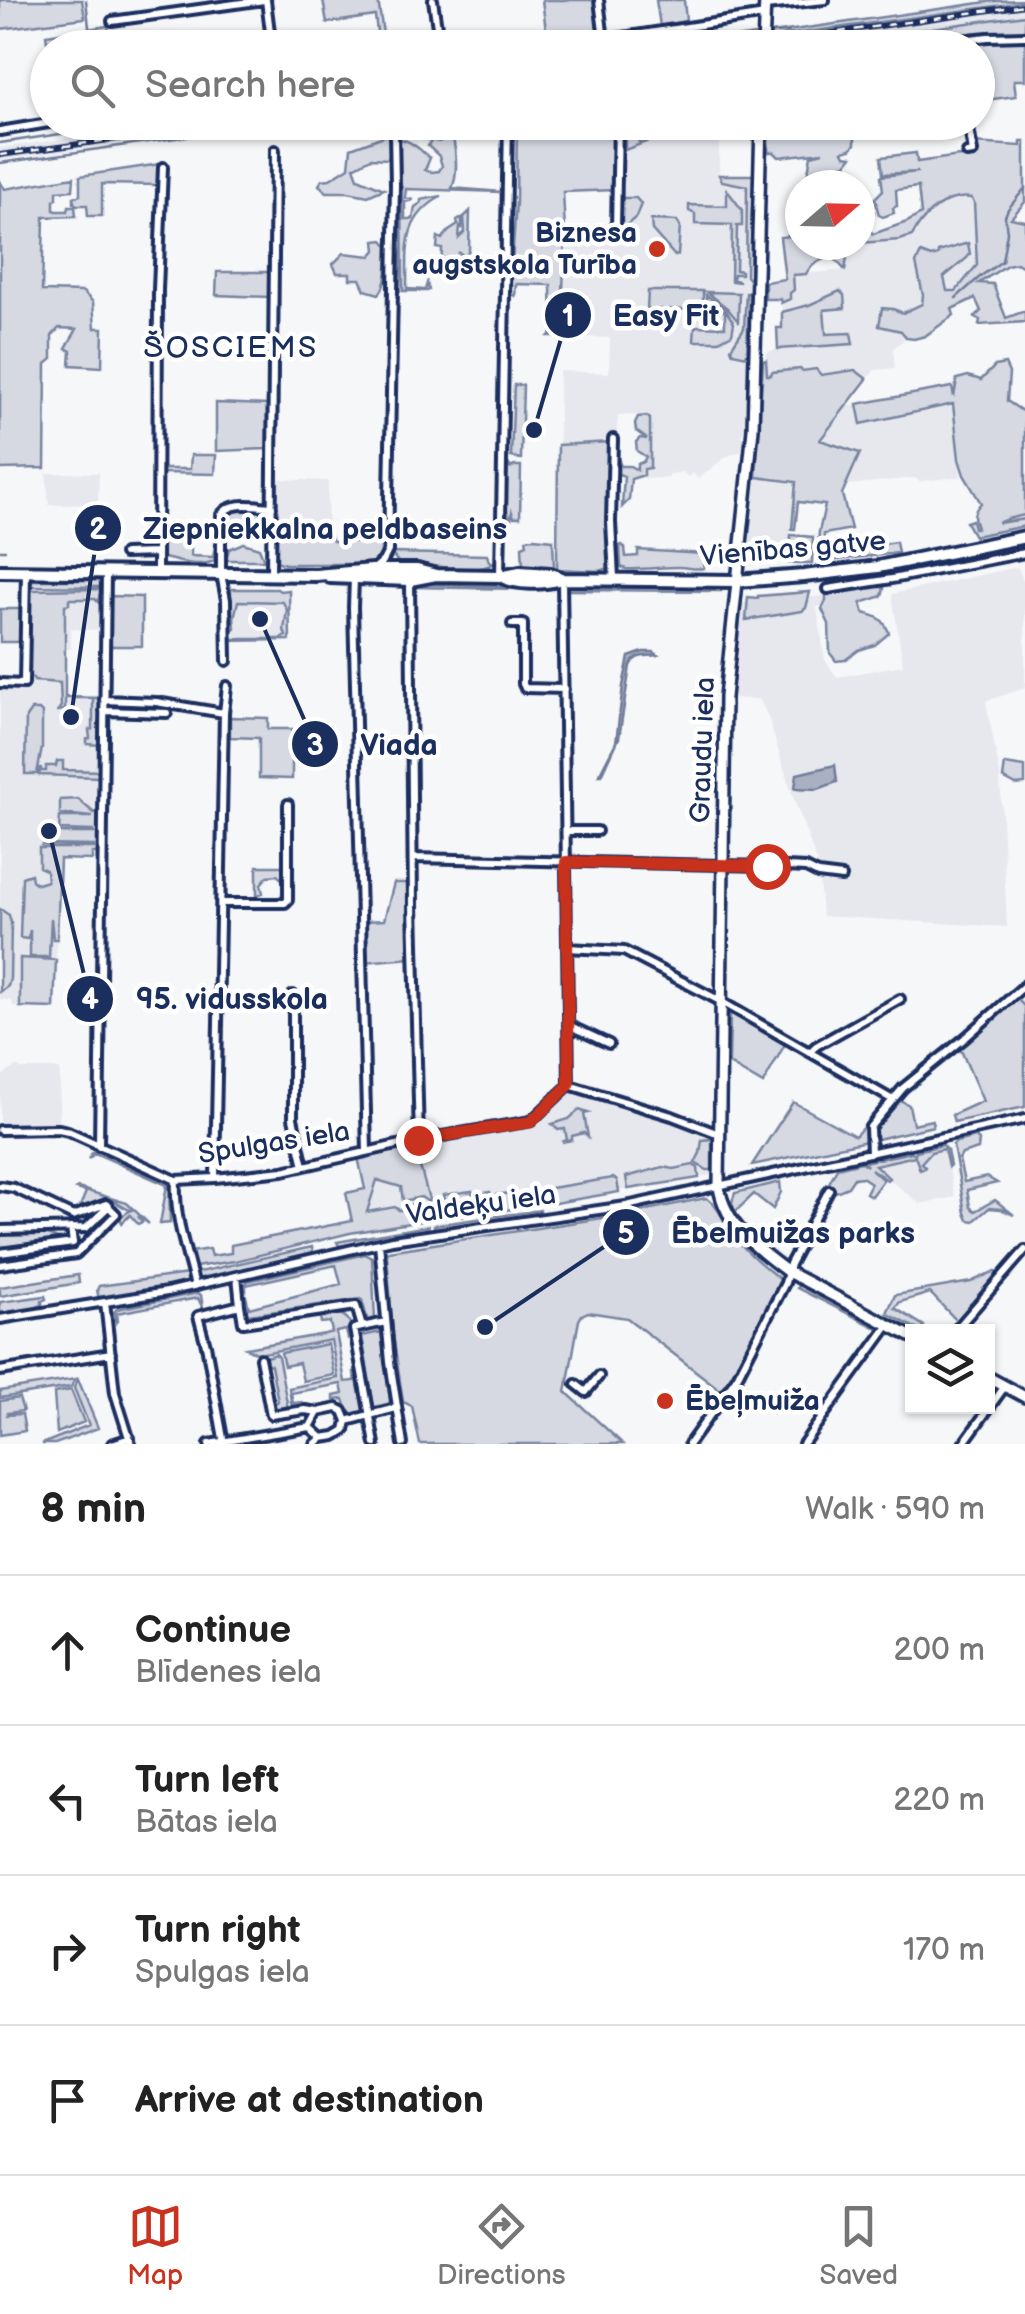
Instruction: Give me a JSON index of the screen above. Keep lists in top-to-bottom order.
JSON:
{
  "streets": {
    "highway": ["Vienības gatve"],
    "main road": ["Graudu iela"],
    "street": ["Spulgas iela", "Valdeķu iela"]
  },
  "crossings": [
    ["Vienības gatve", "Graudu iela"],
    ["Graudu iela", "Valdeķu iela"]
  ],
  "districts": ["ŠOSCIEMS"],
  "places": [
    "Biznesa augstskola Turība",
    "Easy Fit",
    "Viada",
    "Ziepniekkalna peldbaseins",
    "95. vidusskola",
    "Ēbelmuižas parks",
    "Ēbeļmuiža"
  ],
  "north": "right",
  "page": {
    "search": "Search here",
    "heading": ["8 min", "Walk · 590 m"],
    "list": [
      ["Continue", "Blīdenes iela", "200 m"],
      ["Turn left", "Bātas iela", "220 m"],
      ["Turn right", "Spulgas iela", "170 m"],
      "Arrive at destination"
    ],
    "nav": ["Map", "Directions", "Saved"]
  }
}
